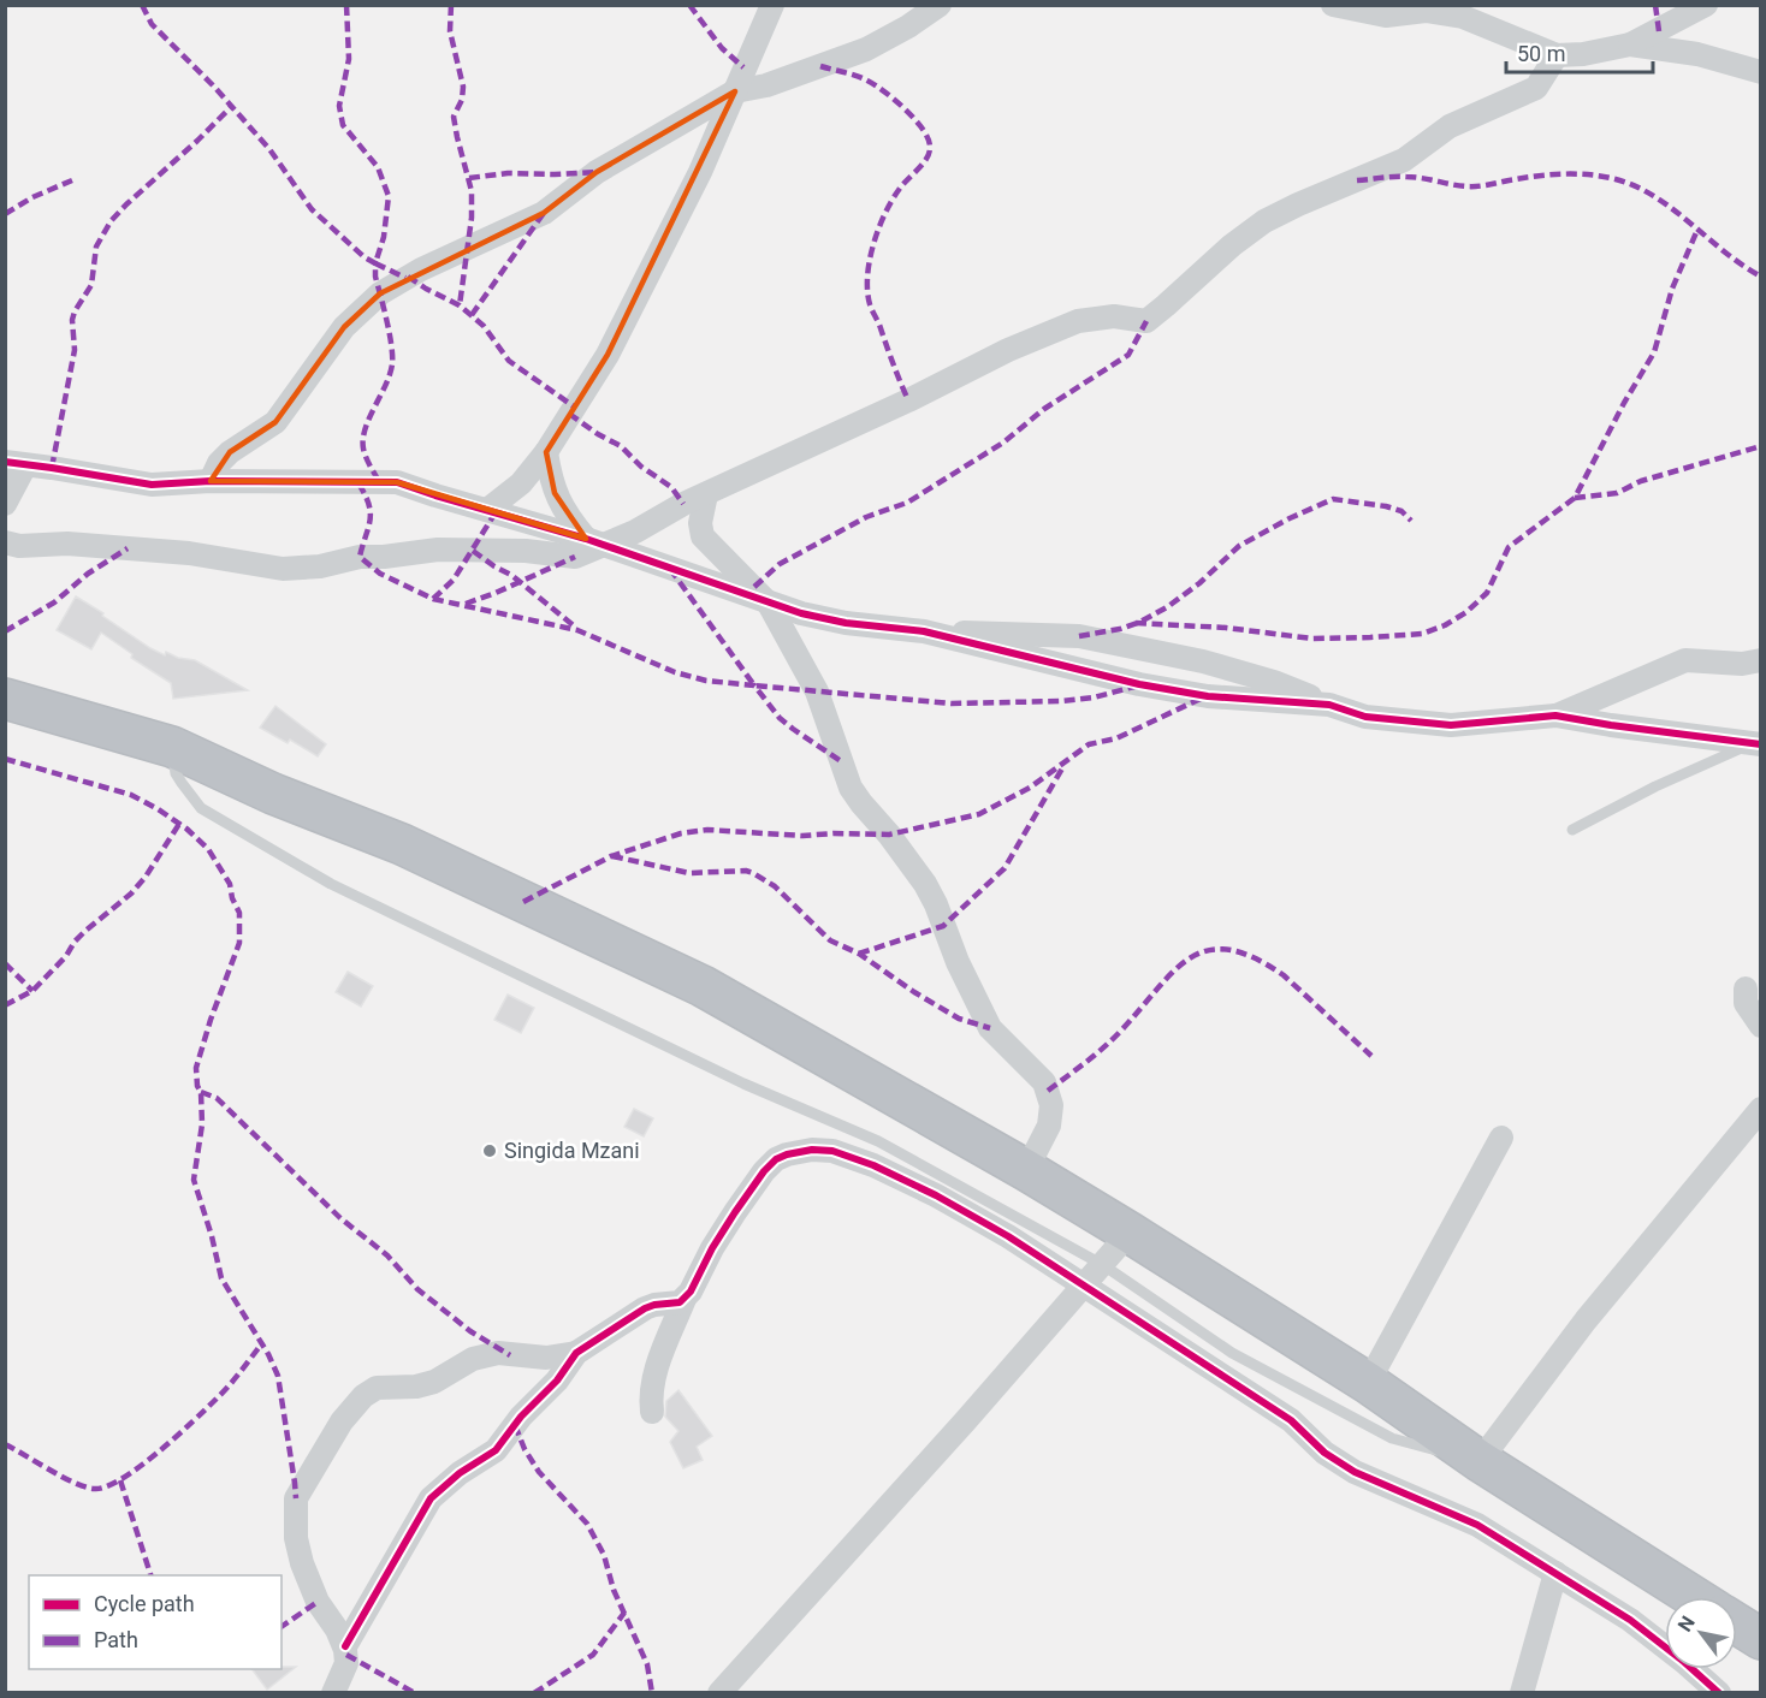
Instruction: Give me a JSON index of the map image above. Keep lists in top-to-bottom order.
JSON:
{
  "places": ["Singida Mzani"],
  "legend": ["Cycle path", "Path"],
  "scale_bar": "50 m",
  "north": "top left"
}
